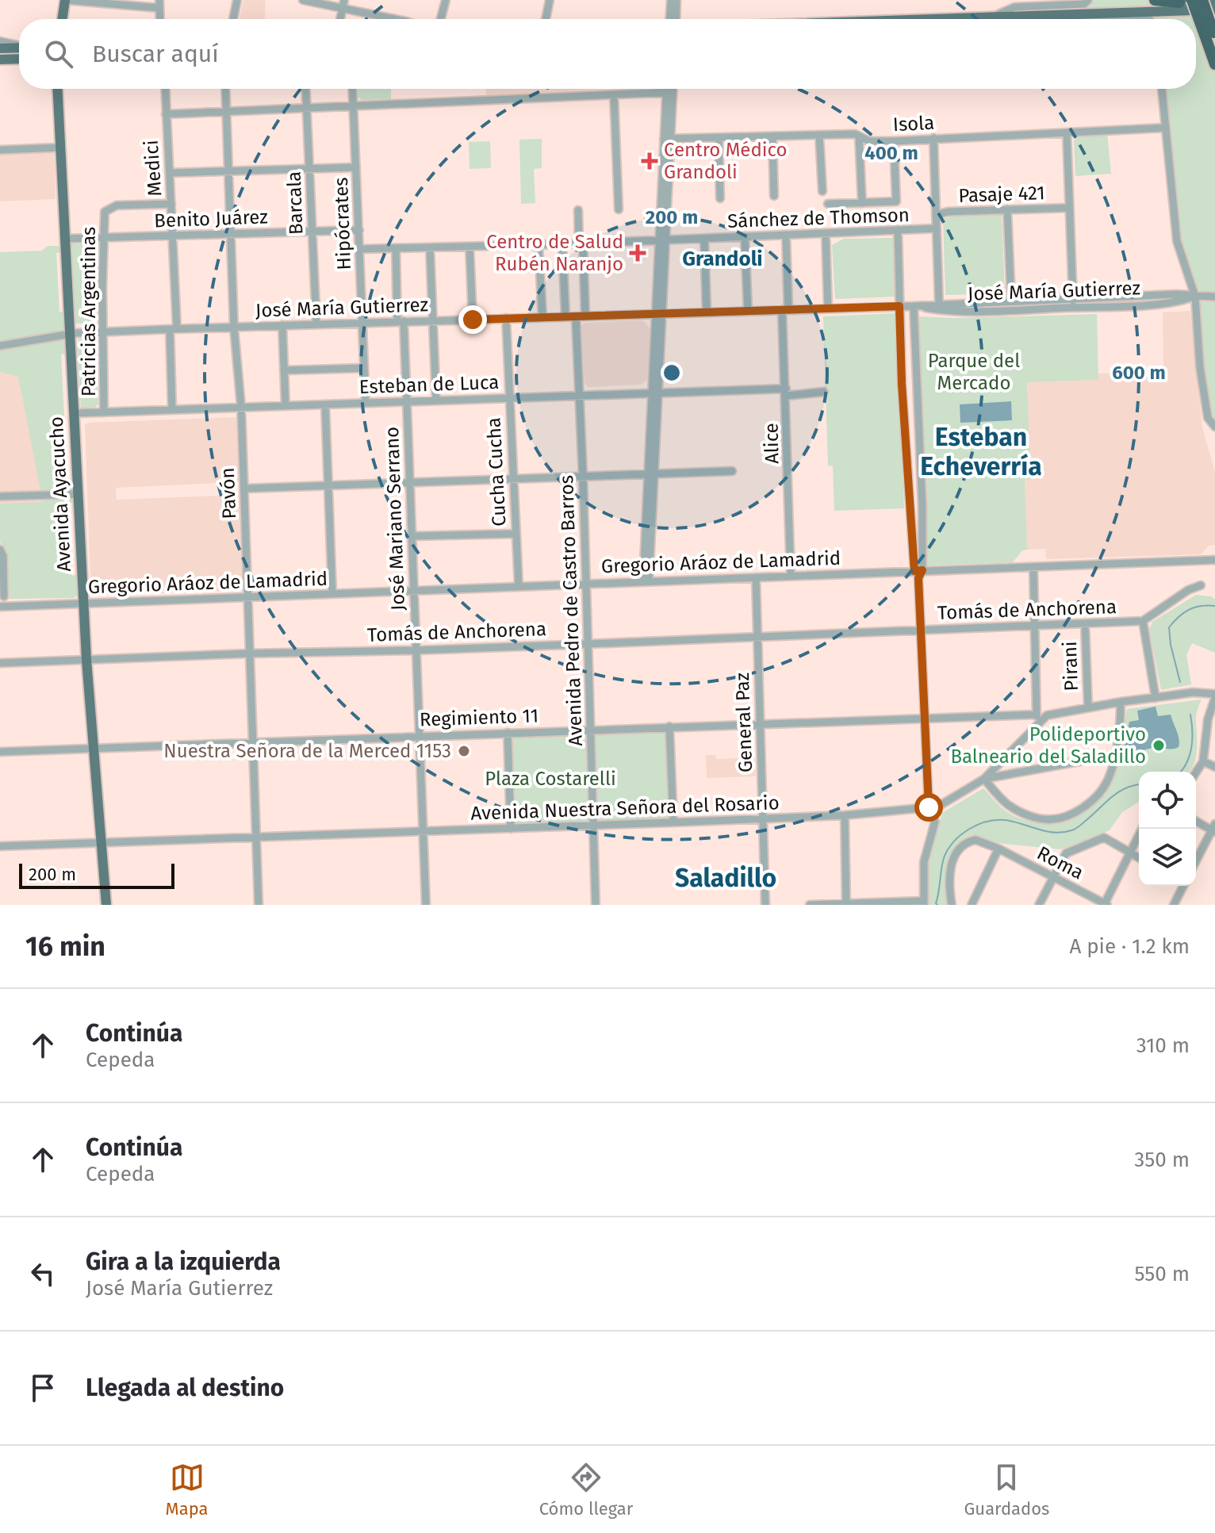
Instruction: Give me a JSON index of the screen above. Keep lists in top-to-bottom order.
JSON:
{
  "streets": {
    "main road": ["Avenida Ayacucho"],
    "street": [
      "Isola",
      "Medici",
      "Pasaje 421",
      "Barcala",
      "Sánchez de Thomson",
      "Benito Juárez",
      "Hipócrates",
      "José María Gutierrez",
      "Patricias Argentinas",
      "Esteban de Luca",
      "Alice",
      "Cucha Cucha",
      "Pavón",
      "José Mariano Serrano",
      "Gregorio Aráoz de Lamadrid",
      "Tomás de Anchorena",
      "Avenida Pedro de Castro Barros",
      "Pirani",
      "Regimiento 11",
      "General Paz",
      "Avenida Nuestra Señora del Rosario",
      "Roma"
    ]
  },
  "crossings": [
    ["Medici", "Benito Juárez"],
    ["Medici", "José María Gutierrez"],
    ["Medici", "Patricias Argentinas"],
    ["Medici", "Esteban de Luca"],
    ["Barcala", "Benito Juárez"],
    ["Barcala", "José María Gutierrez"],
    ["Sánchez de Thomson", "Hipócrates"],
    ["Sánchez de Thomson", "Alice"],
    ["Sánchez de Thomson", "José Mariano Serrano"],
    ["Benito Juárez", "Hipócrates"],
    ["Benito Juárez", "Patricias Argentinas"],
    ["Benito Juárez", "Pavón"],
    ["Benito Juárez", "Avenida Ayacucho"],
    ["Hipócrates", "José María Gutierrez"],
    ["Hipócrates", "Esteban de Luca"],
    ["José María Gutierrez", "Patricias Argentinas"],
    ["José María Gutierrez", "Alice"],
    ["José María Gutierrez", "Cucha Cucha"],
    ["José María Gutierrez", "Pavón"],
    ["José María Gutierrez", "Avenida Ayacucho"],
    ["José María Gutierrez", "José Mariano Serrano"],
    ["José María Gutierrez", "Avenida Pedro de Castro Barros"],
    ["Patricias Argentinas", "Esteban de Luca"],
    ["Esteban de Luca", "Alice"],
    ["Esteban de Luca", "Cucha Cucha"],
    ["Esteban de Luca", "Pavón"],
    ["Esteban de Luca", "Avenida Ayacucho"],
    ["Esteban de Luca", "José Mariano Serrano"],
    ["Esteban de Luca", "Avenida Pedro de Castro Barros"],
    ["Alice", "Gregorio Aráoz de Lamadrid"],
    ["Cucha Cucha", "Gregorio Aráoz de Lamadrid"],
    ["Pavón", "Gregorio Aráoz de Lamadrid"],
    ["Pavón", "Tomás de Anchorena"],
    ["Pavón", "Regimiento 11"],
    ["Pavón", "Avenida Nuestra Señora del Rosario"],
    ["Avenida Ayacucho", "Gregorio Aráoz de Lamadrid"],
    ["Avenida Ayacucho", "Tomás de Anchorena"],
    ["Avenida Ayacucho", "Regimiento 11"],
    ["Avenida Ayacucho", "Avenida Nuestra Señora del Rosario"],
    ["José Mariano Serrano", "Gregorio Aráoz de Lamadrid"],
    ["José Mariano Serrano", "Tomás de Anchorena"],
    ["José Mariano Serrano", "Regimiento 11"],
    ["José Mariano Serrano", "Avenida Nuestra Señora del Rosario"],
    ["Gregorio Aráoz de Lamadrid", "Avenida Pedro de Castro Barros"],
    ["Gregorio Aráoz de Lamadrid", "General Paz"],
    ["Tomás de Anchorena", "Avenida Pedro de Castro Barros"],
    ["Tomás de Anchorena", "Pirani"],
    ["Tomás de Anchorena", "General Paz"],
    ["Avenida Pedro de Castro Barros", "Regimiento 11"],
    ["Avenida Pedro de Castro Barros", "Avenida Nuestra Señora del Rosario"],
    ["Pirani", "Avenida Nuestra Señora del Rosario"],
    ["Regimiento 11", "General Paz"],
    ["General Paz", "Avenida Nuestra Señora del Rosario"]
  ],
  "districts": ["Grandoli", "Esteban Echeverría", "Saladillo"],
  "parks": ["Parque del Mercado", "Plaza Costarelli"],
  "places": {
    "health": ["Centro Médico Grandoli", "Centro de Salud Rubén Naranjo"],
    "other": ["Polideportivo Balneario del Saladillo", "Nuestra Señora de la Merced 1153"]
  },
  "scale_bar": "200 m",
  "page": {
    "search": "Buscar aquí",
    "scale": "200 m",
    "heading": ["16 min", "A pie · 1.2 km"],
    "list": [
      ["Continúa", "Cepeda", "310 m"],
      ["Continúa", "Cepeda", "350 m"],
      ["Gira a la izquierda", "José María Gutierrez", "550 m"],
      "Llegada al destino"
    ],
    "nav": ["Mapa", "Cómo llegar", "Guardados"]
  },
  "rings": ["400 m", "200 m", "600 m"]
}
